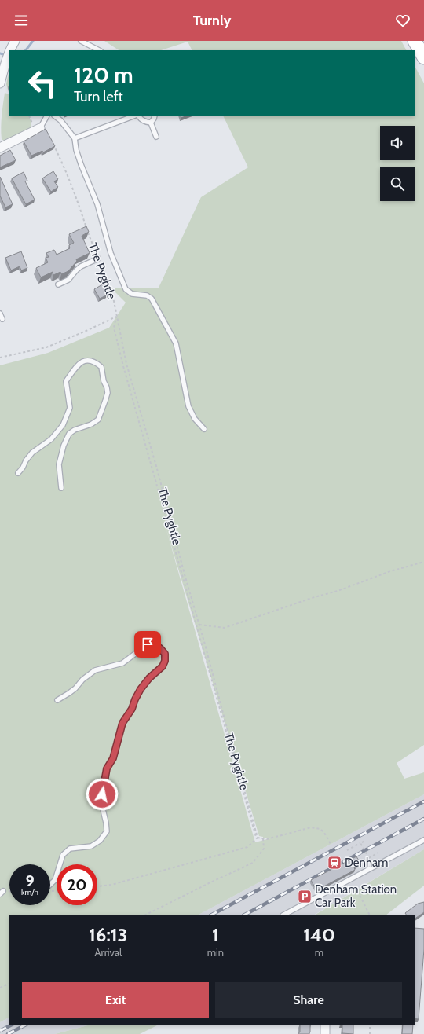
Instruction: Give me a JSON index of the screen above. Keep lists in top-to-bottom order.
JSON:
{
  "streets": {
    "path": ["The Pyghtle"]
  },
  "places": {
    "station": ["Denham"],
    "parking": ["Denham Station Car Park"]
  },
  "page": {
    "header": "Turnly",
    "turn": ["120 m", "Turn left"],
    "speed": "9 km/h",
    "limit": "20",
    "eta": [
      "16:13",
      "Arrival",
      "1",
      "min",
      "140",
      "m"
    ],
    "buttons": ["Exit", "Share"]
  }
}
